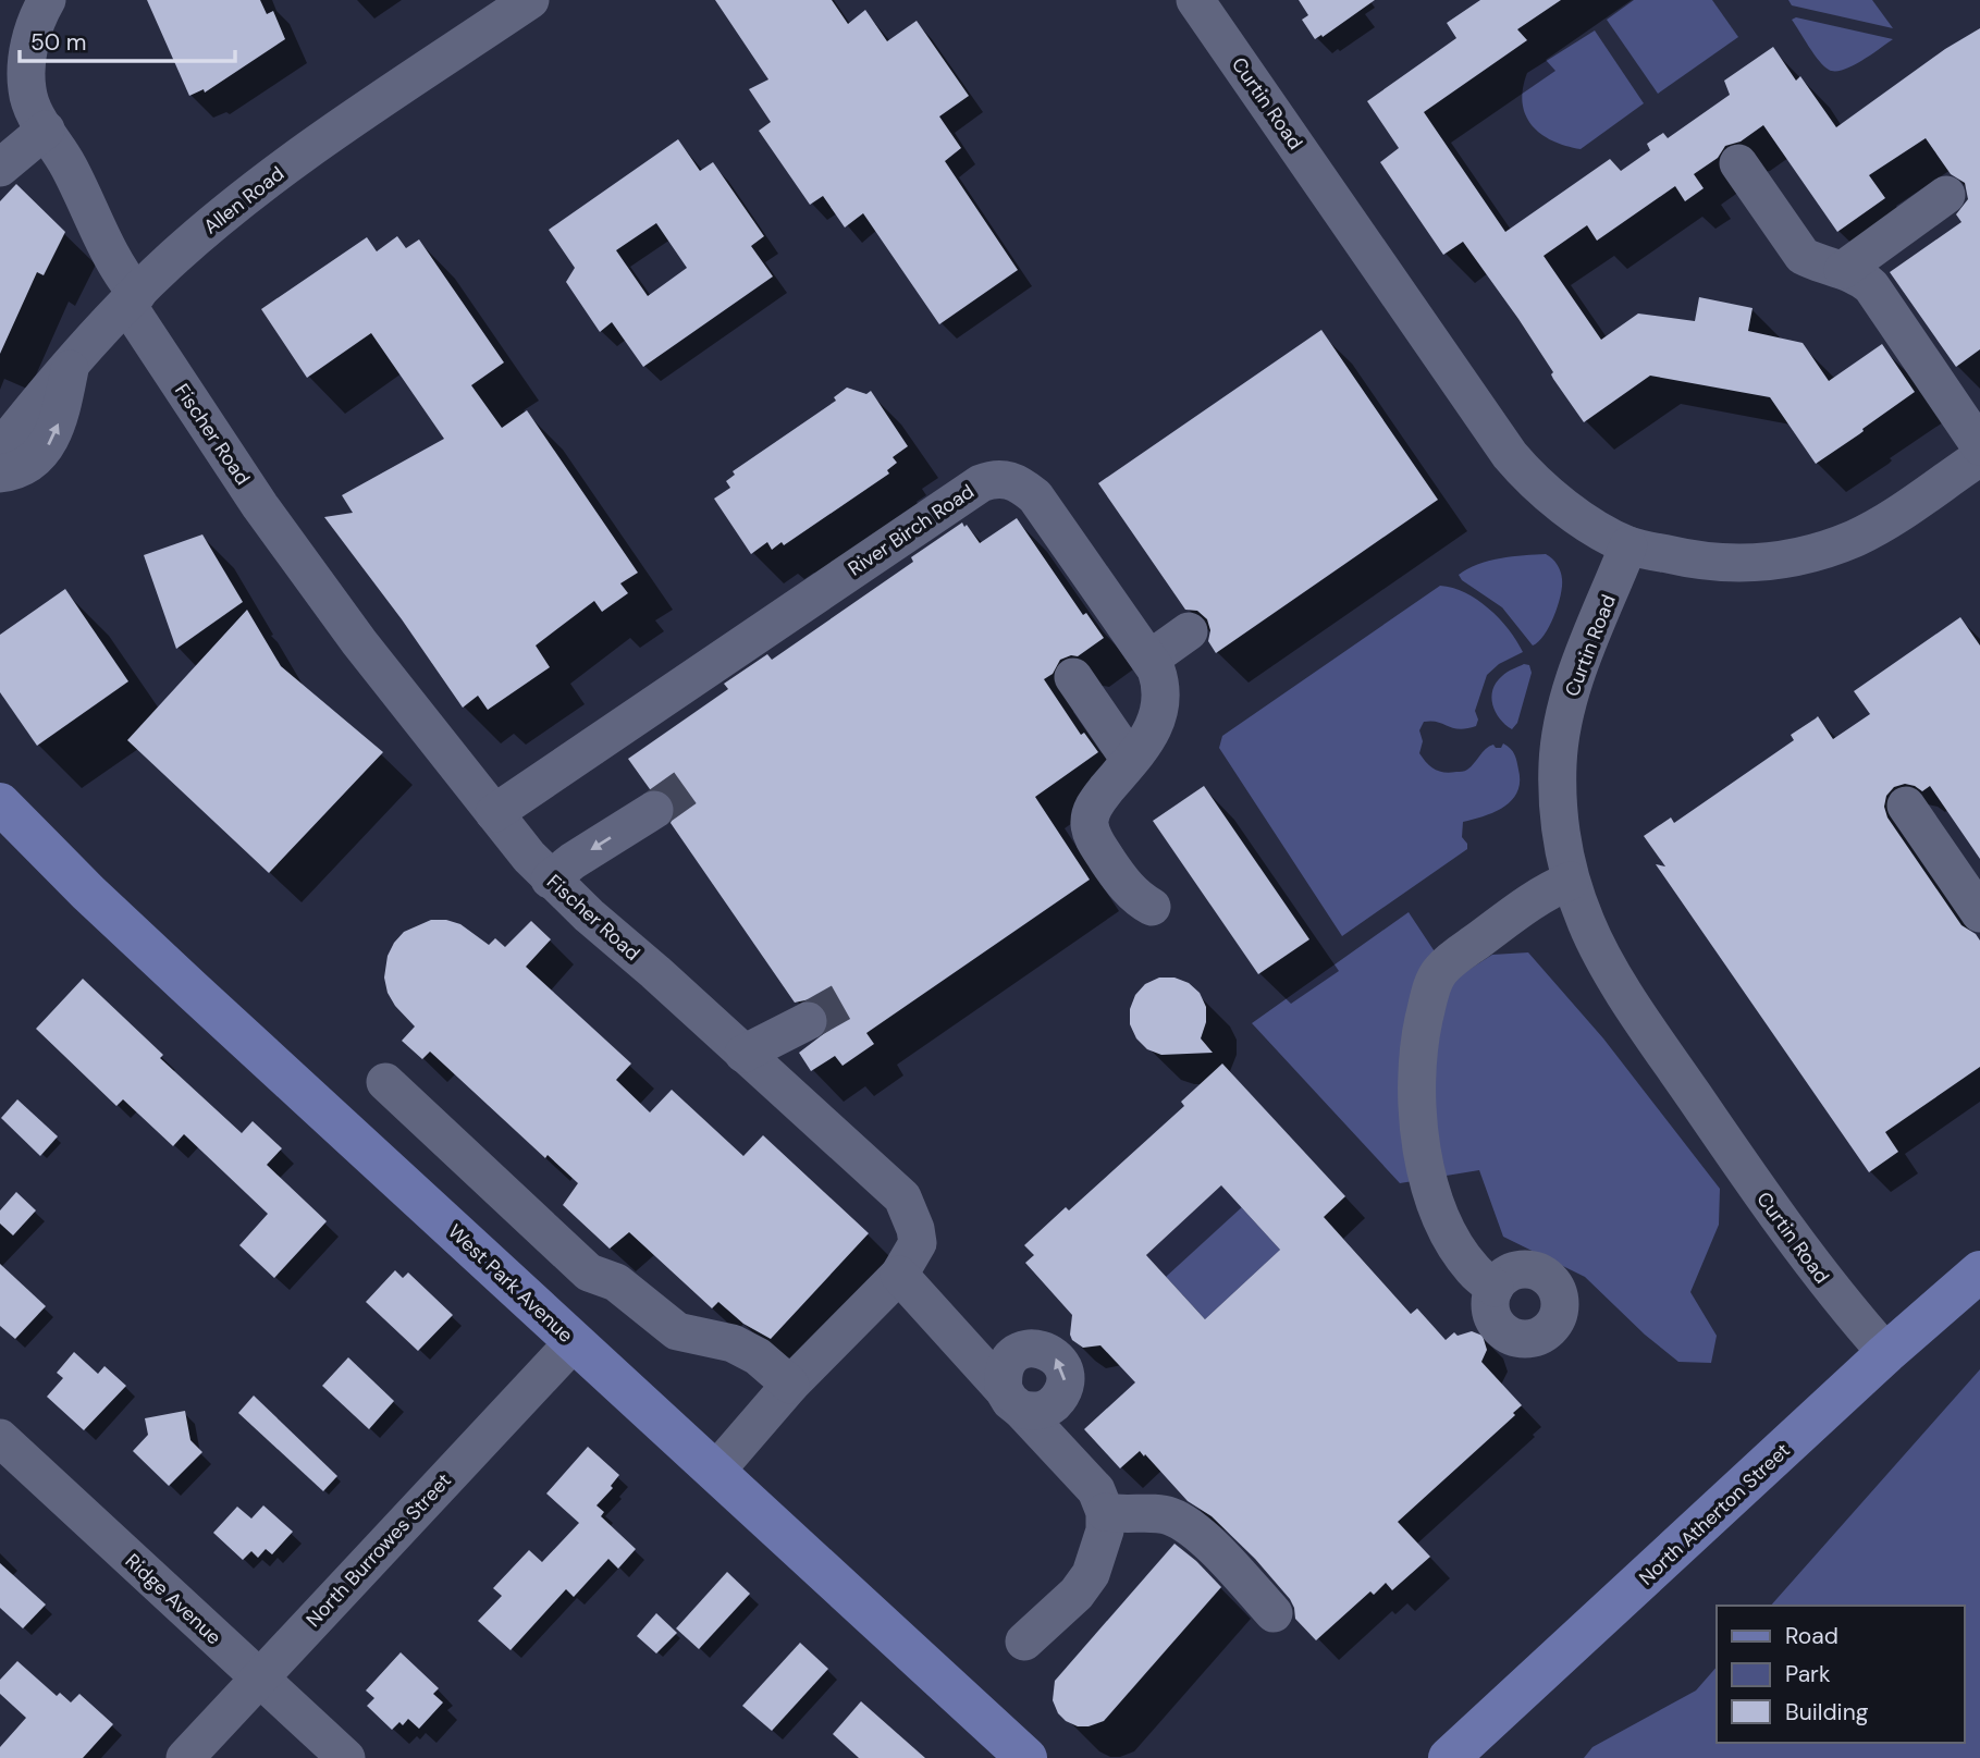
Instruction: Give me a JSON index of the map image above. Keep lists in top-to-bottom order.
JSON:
{
  "streets": {
    "main road": ["West Park Avenue", "North Atherton Street"],
    "street": [
      "Curtin Road",
      "Allen Road",
      "Fischer Road",
      "River Birch Road",
      "North Burrowes Street",
      "Ridge Avenue"
    ]
  },
  "crossings": [
    ["Curtin Road", "North Atherton Street"],
    ["Allen Road", "Fischer Road"],
    ["Fischer Road", "River Birch Road"],
    ["Fischer Road", "West Park Avenue"],
    ["West Park Avenue", "North Burrowes Street"],
    ["North Burrowes Street", "Ridge Avenue"]
  ],
  "legend": ["Road", "Park", "Building"],
  "scale_bar": "50 m"
}
